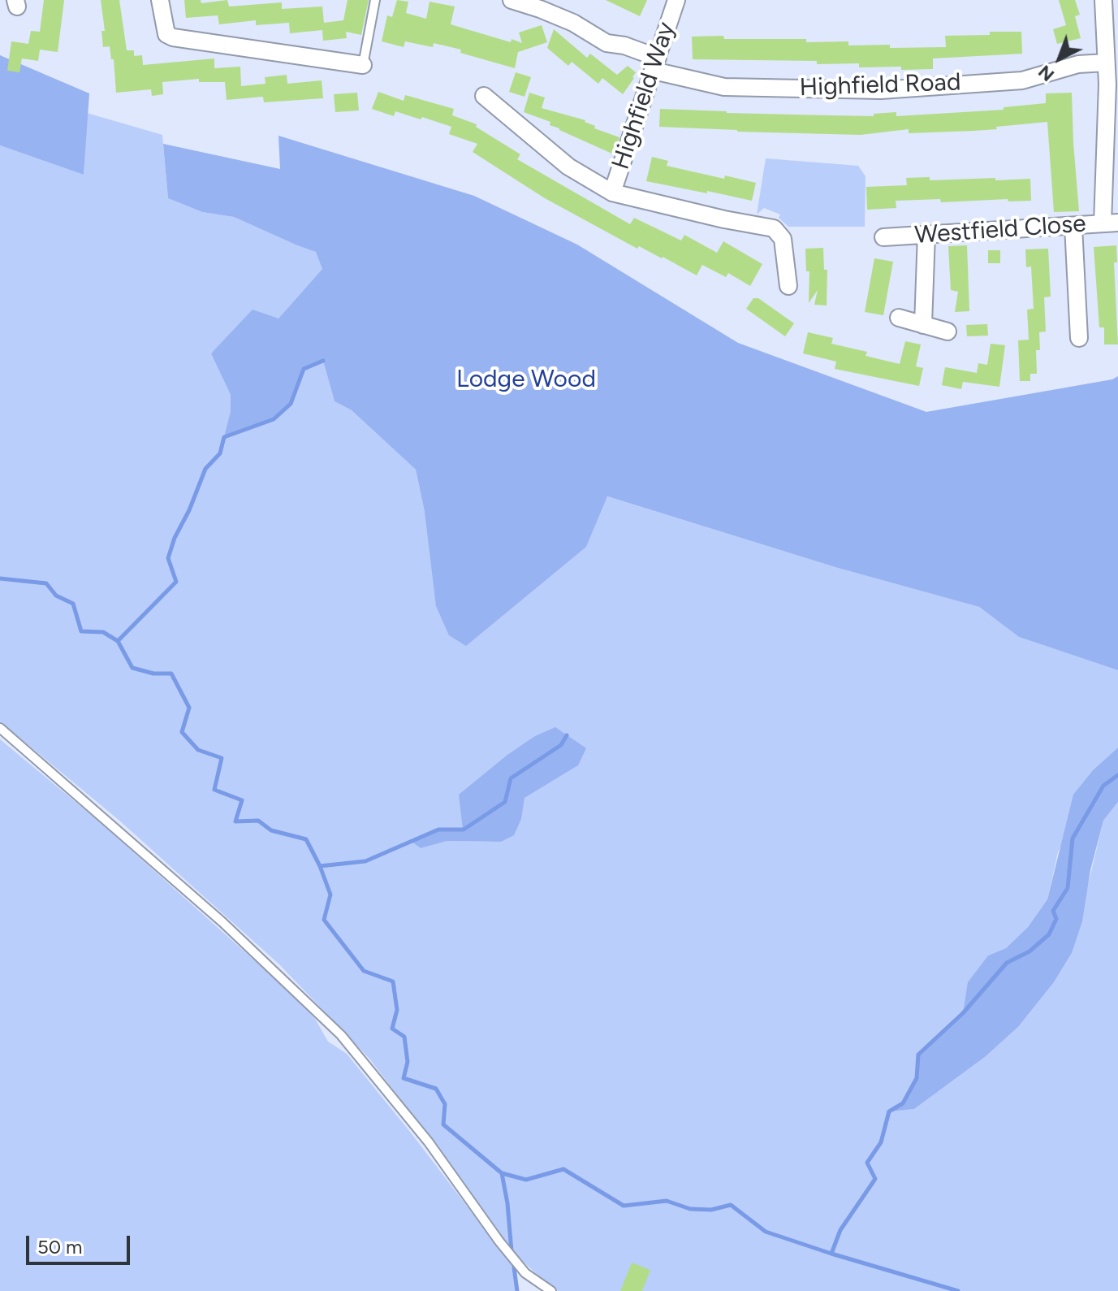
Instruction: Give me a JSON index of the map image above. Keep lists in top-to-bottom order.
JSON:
{
  "streets": {
    "street": ["Highfield Road", "Highfield Way", "Westfield Close"]
  },
  "crossings": [
    ["Highfield Road", "Highfield Way"]
  ],
  "parks": ["Lodge Wood"],
  "scale_bar": "50 m",
  "north": "bottom left"
}
